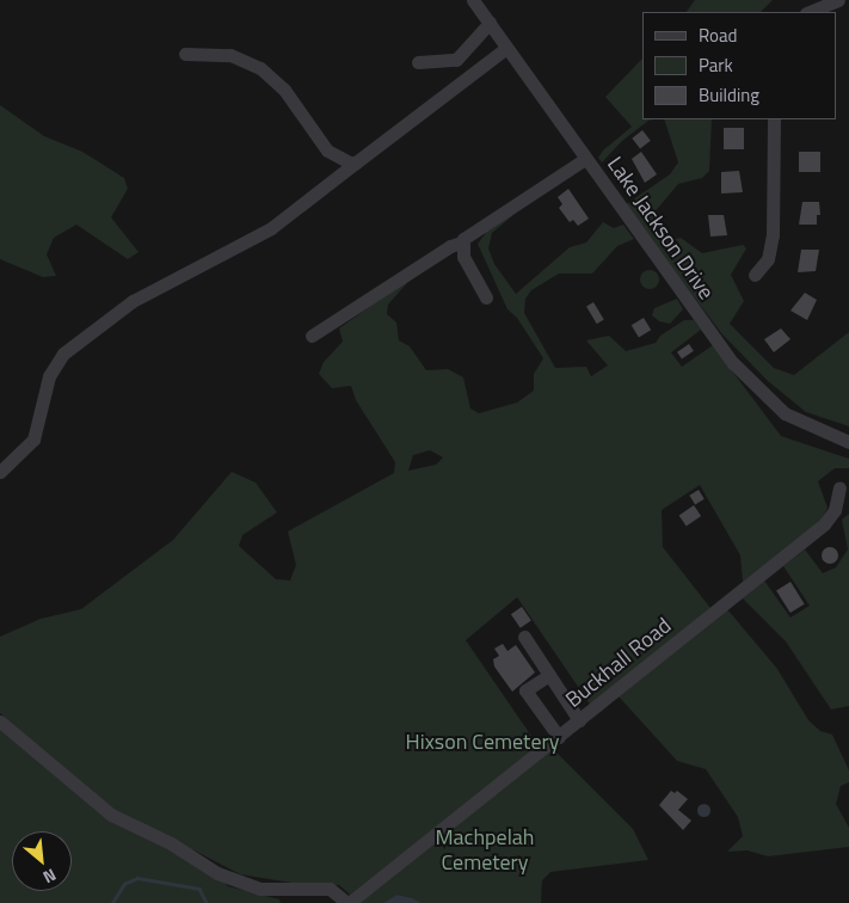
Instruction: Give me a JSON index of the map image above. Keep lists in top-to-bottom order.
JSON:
{
  "streets": {
    "street": ["Lake Jackson Drive", "Buckhall Road"]
  },
  "parks": ["Hixson Cemetery", "Machpelah Cemetery"],
  "legend": ["Road", "Park", "Building"],
  "north": "bottom right"
}
